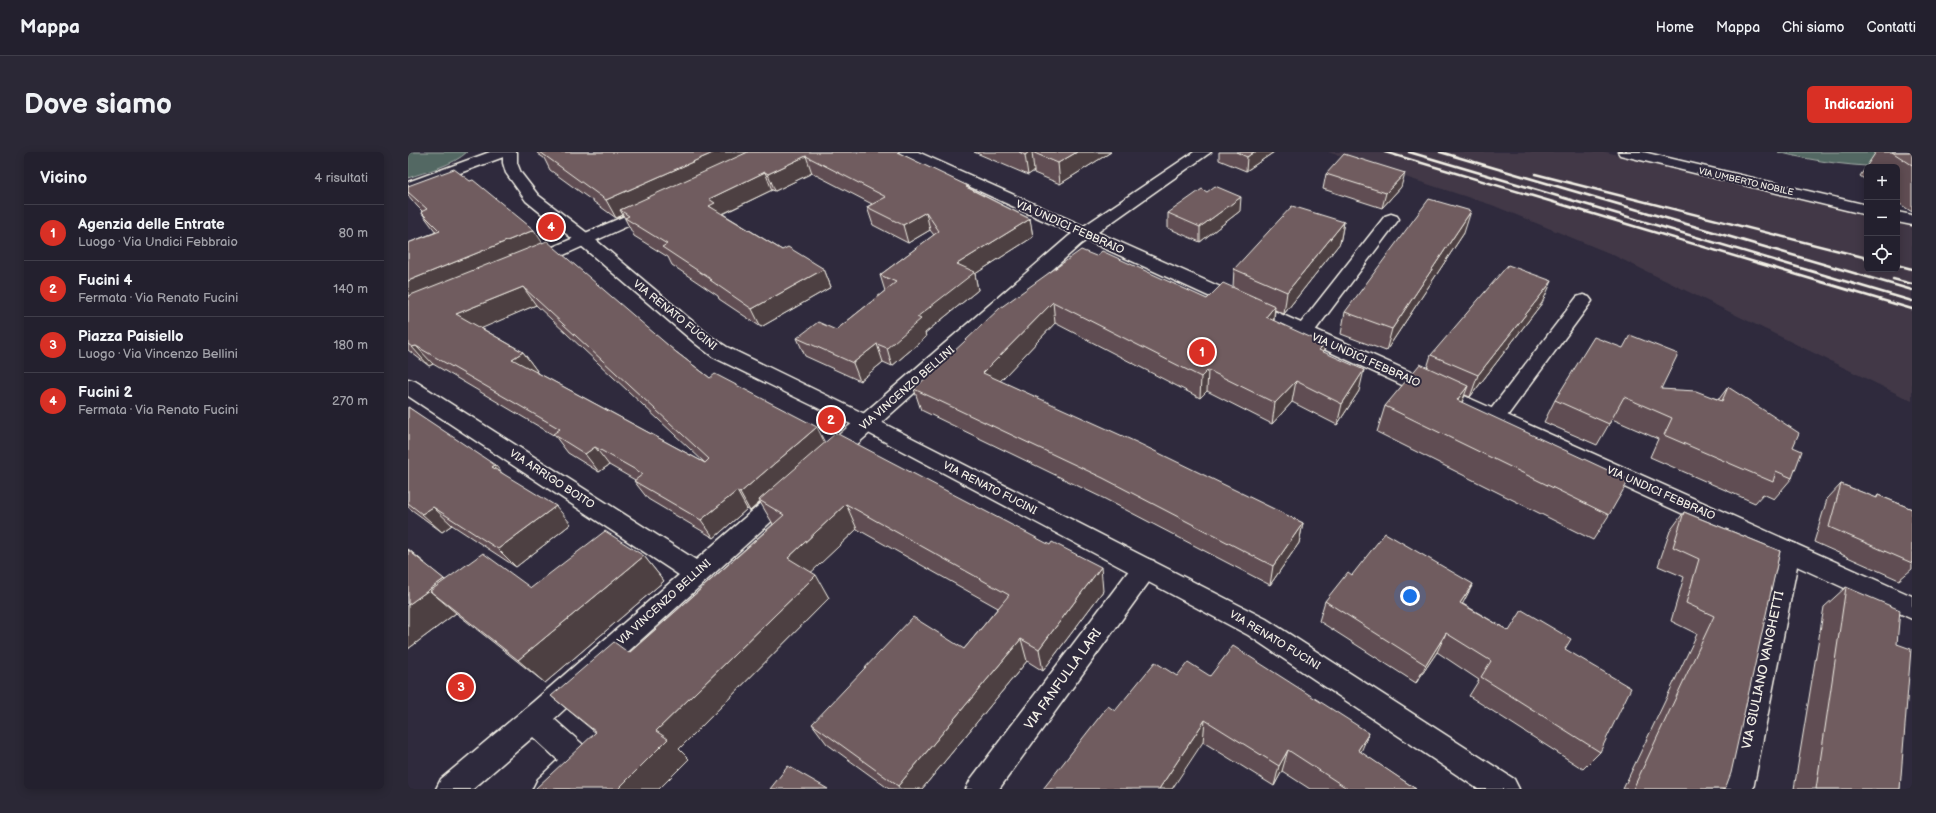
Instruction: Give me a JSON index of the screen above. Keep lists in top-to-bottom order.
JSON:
{
  "streets": {
    "street": [
      "VIA UMBERTO NOBILE",
      "VIA UNDICI FEBBRAIO",
      "VIA RENATO FUCINI",
      "VIA VINCENZO BELLINI",
      "VIA ARRIGO BOITO",
      "VIA GIULIANO VANGHETTI",
      "VIA FANFULLA LARI"
    ]
  },
  "crossings": [
    ["VIA UNDICI FEBBRAIO", "VIA VINCENZO BELLINI"],
    ["VIA UNDICI FEBBRAIO", "VIA GIULIANO VANGHETTI"],
    ["VIA RENATO FUCINI", "VIA VINCENZO BELLINI"],
    ["VIA RENATO FUCINI", "VIA FANFULLA LARI"],
    ["VIA VINCENZO BELLINI", "VIA ARRIGO BOITO"]
  ],
  "page": {
    "header": "Mappa",
    "nav": [
      "Home",
      "Mappa",
      "Chi siamo",
      "Contatti"
    ],
    "buttons": "Indicazioni",
    "title": "Dove siamo",
    "heading": ["Vicino", "4 risultati"],
    "map_buttons": ["+", "−"],
    "list": [
      {
        "mark": "1",
        "name": "Agenzia delle Entrate",
        "note": "Luogo · Via Undici Febbraio",
        "value": "80 m"
      },
      {
        "mark": "2",
        "name": "Fucini 4",
        "note": "Fermata · Via Renato Fucini",
        "value": "140 m"
      },
      {
        "mark": "3",
        "name": "Piazza Paisiello",
        "note": "Luogo · Via Vincenzo Bellini",
        "value": "180 m"
      },
      {
        "mark": "4",
        "name": "Fucini 2",
        "note": "Fermata · Via Renato Fucini",
        "value": "270 m"
      }
    ],
    "pins": [
      "4",
      "1",
      "2",
      "3"
    ]
  }
}
